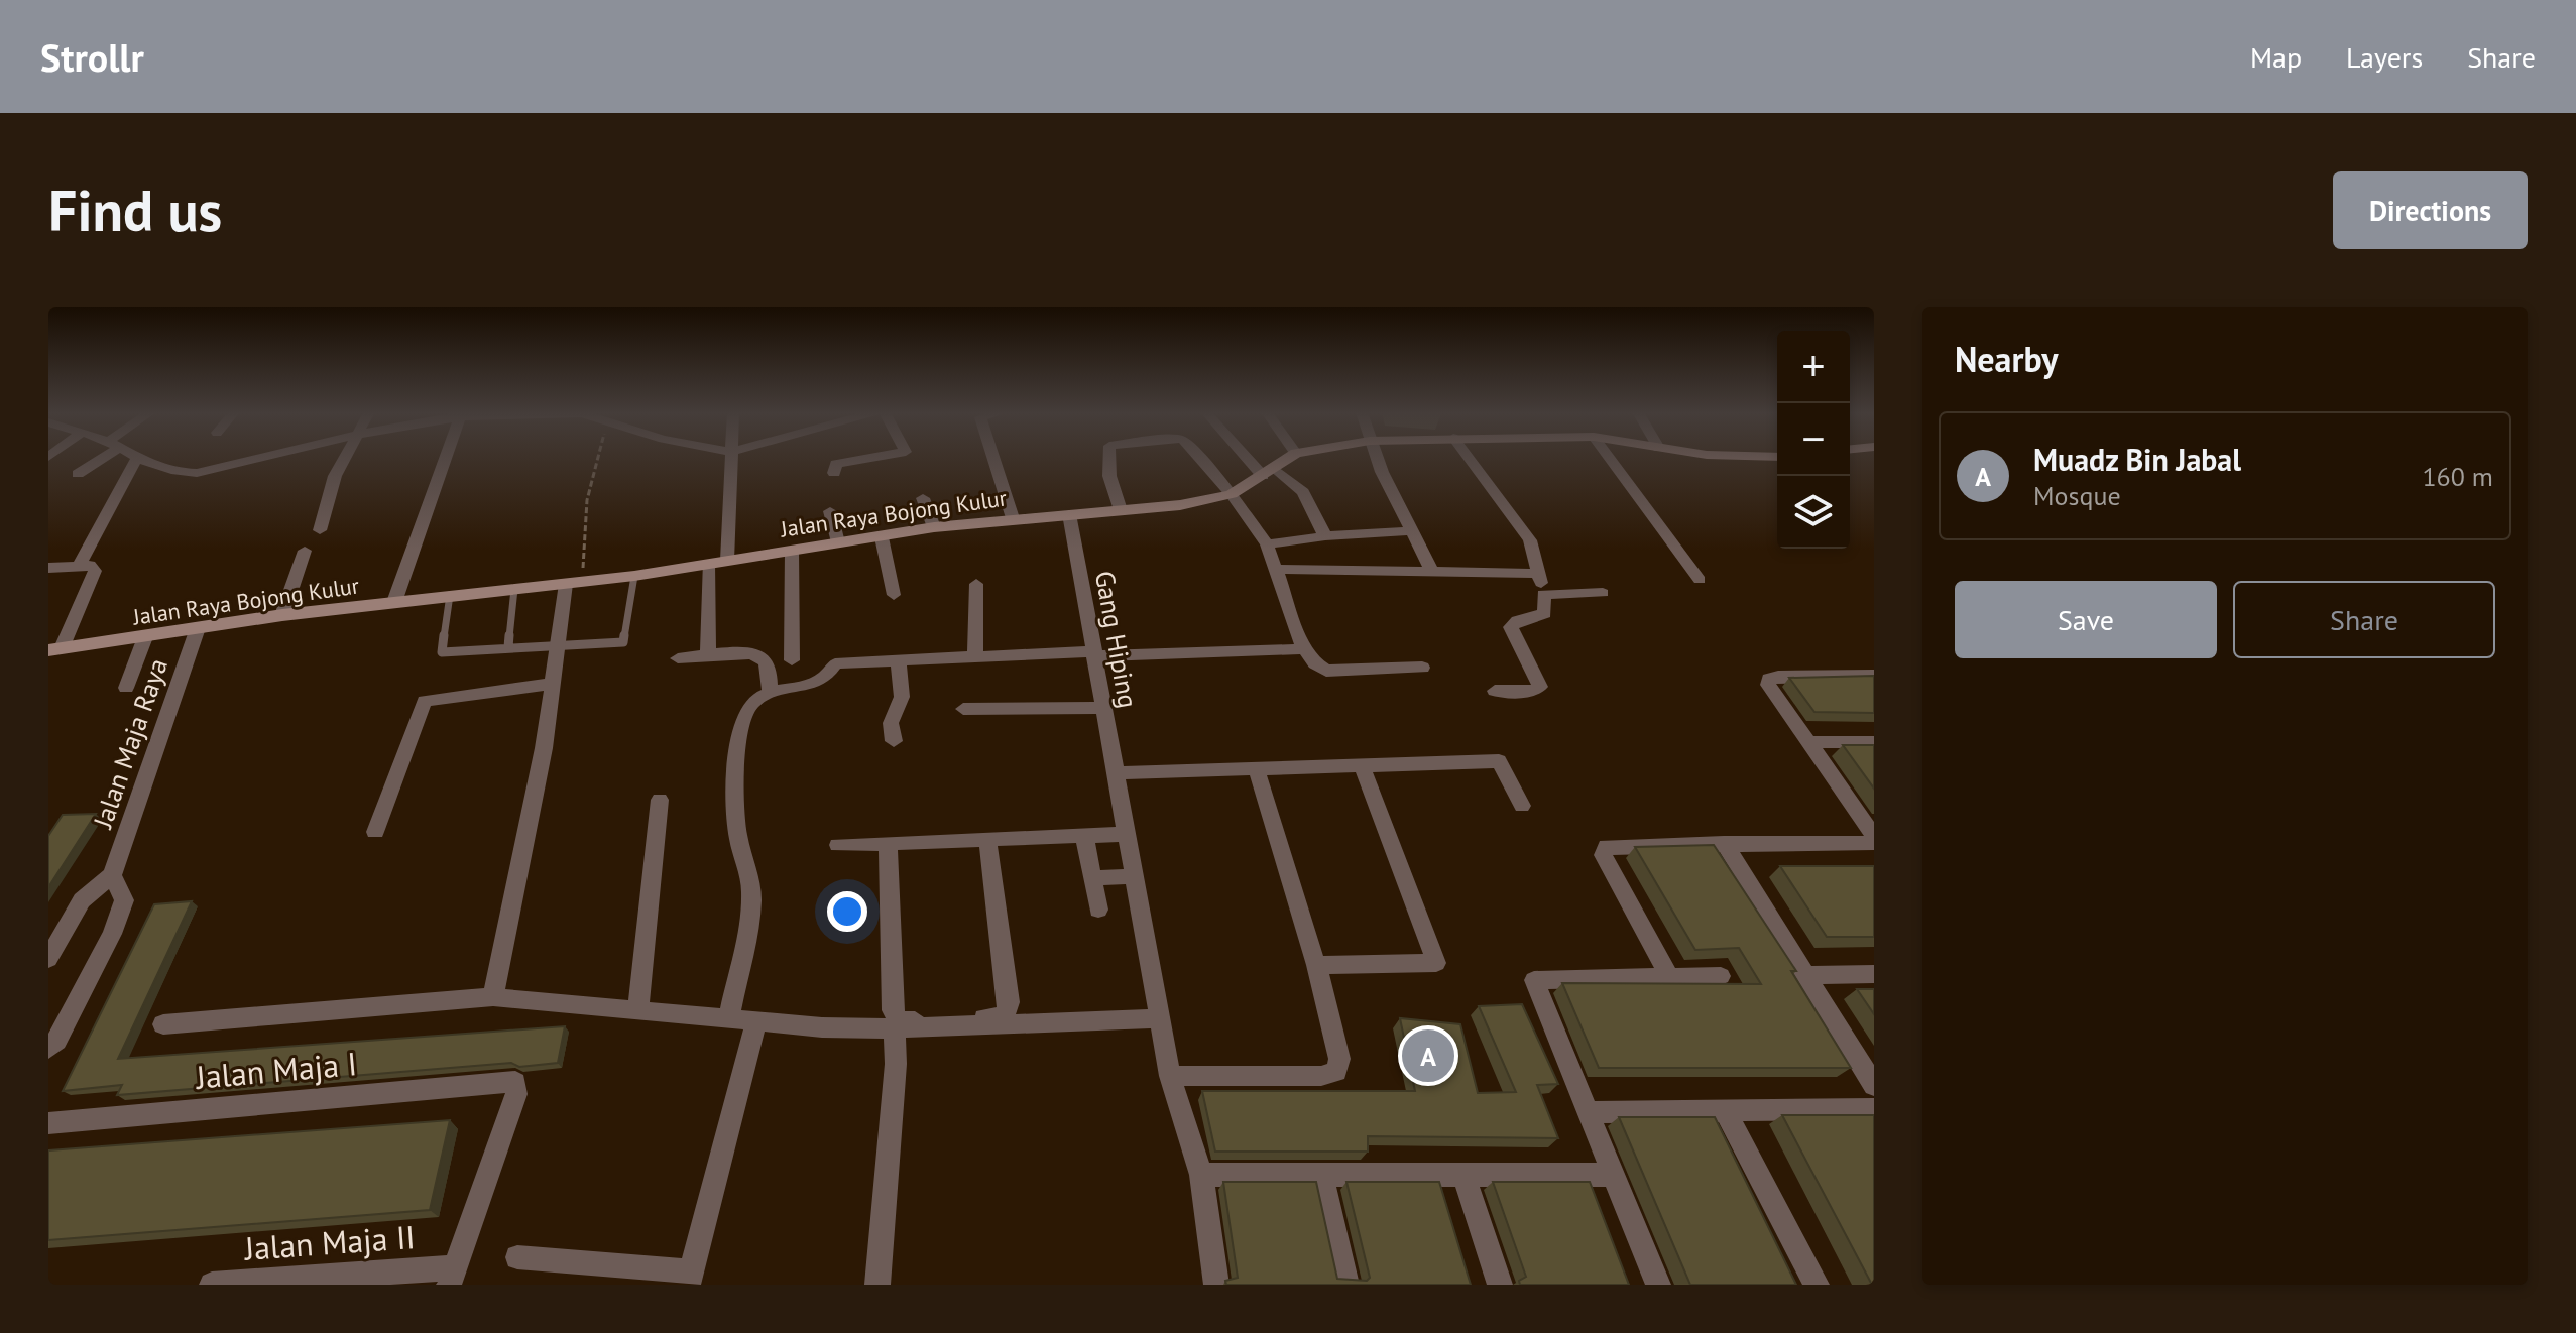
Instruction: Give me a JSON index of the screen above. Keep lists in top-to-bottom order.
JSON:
{
  "streets": {
    "main road": ["Jalan Raya Bojong Kulur"],
    "street": [
      "Gang Hiping",
      "Jalan Maja Raya",
      "Jalan Maja I",
      "Jalan Maja II"
    ]
  },
  "crossings": [
    ["Jalan Raya Bojong Kulur", "Gang Hiping"],
    ["Jalan Raya Bojong Kulur", "Jalan Maja Raya"],
    ["Jalan Maja I", "Jalan Maja II"]
  ],
  "page": {
    "header": "Strollr",
    "nav": ["Map", "Layers", "Share"],
    "buttons": [
      "Directions",
      ["Save", "Share"]
    ],
    "title": "Find us",
    "heading": "Nearby",
    "map_buttons": ["+", "−"],
    "list": [
      {
        "mark": "A",
        "name": "Muadz Bin Jabal",
        "note": "Mosque",
        "value": "160 m"
      }
    ],
    "pins": "A"
  }
}
